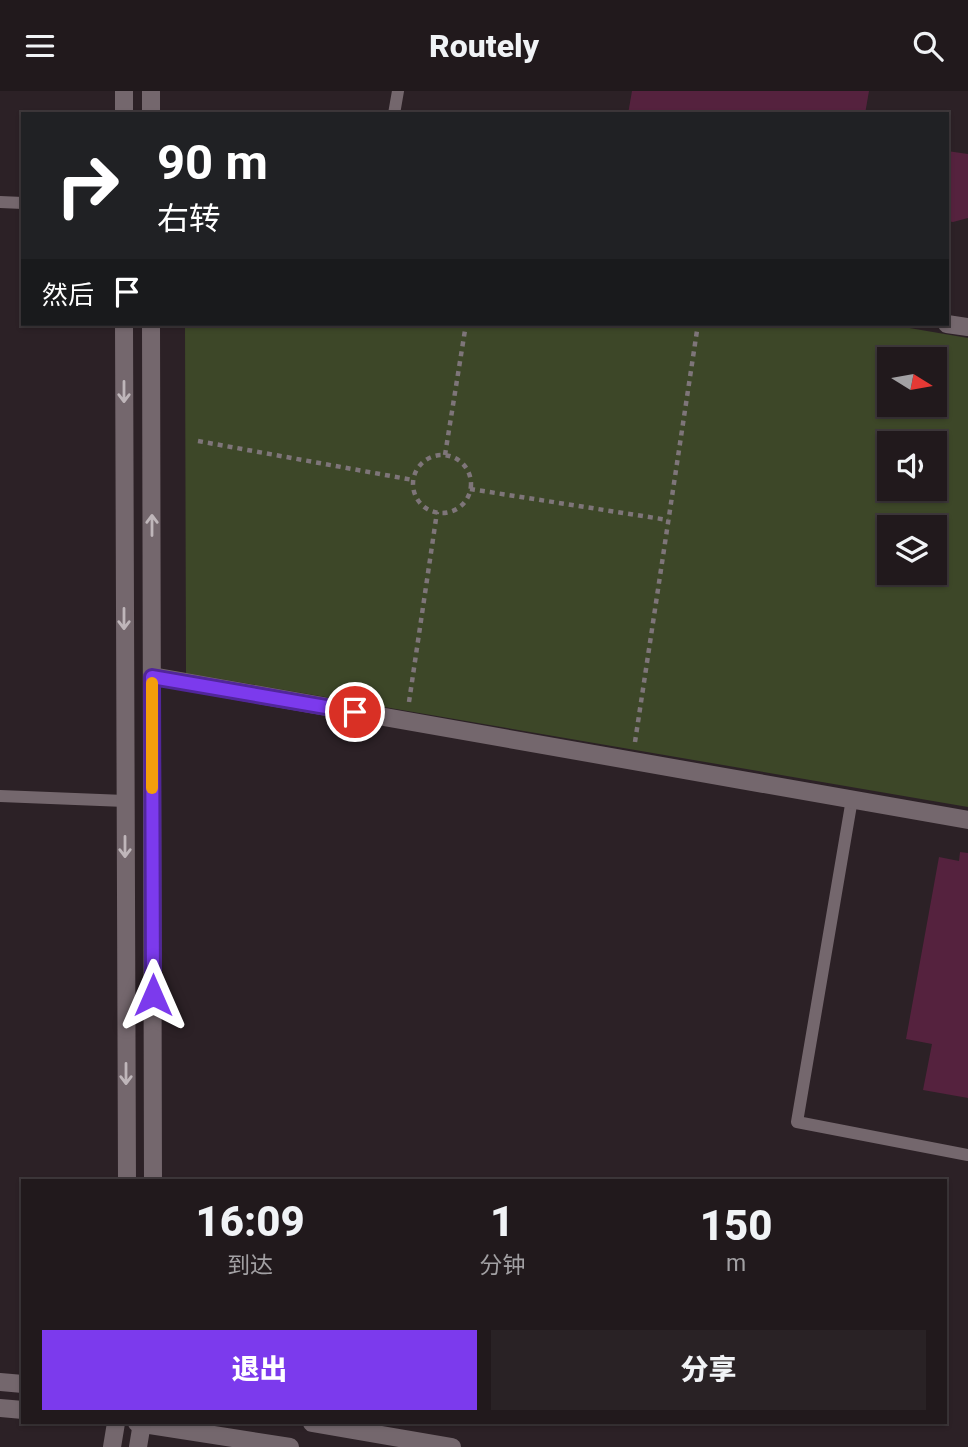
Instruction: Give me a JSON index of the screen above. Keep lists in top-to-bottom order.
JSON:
{
  "north": "right",
  "page": {
    "header": "Routely",
    "turn": ["90 m", "右转"],
    "then": "然后",
    "eta": [
      "16:09",
      "到达",
      "1",
      "分钟",
      "150",
      "m"
    ],
    "buttons": ["退出", "分享"]
  }
}
